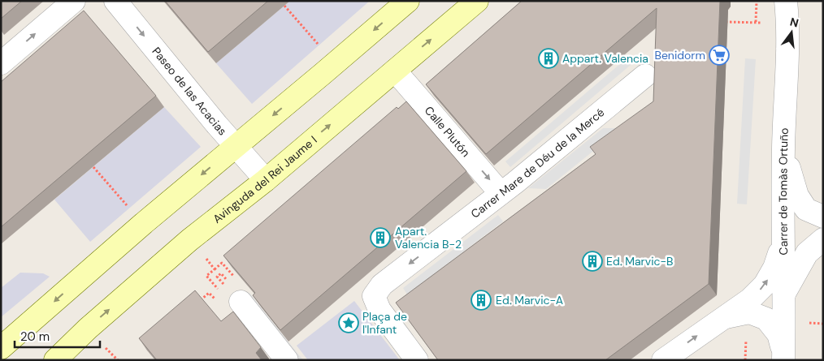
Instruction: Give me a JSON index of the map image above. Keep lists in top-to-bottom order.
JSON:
{
  "streets": {
    "main road": ["Avinguda del Rei Jaume I"],
    "street": [
      "Paseo de las Acacias",
      "Calle Plutón",
      "Carrer Mare de Déu de la Mercé",
      "Carrer de Tomàs Ortuño"
    ]
  },
  "crossings": [
    ["Paseo de las Acacias", "Avinguda del Rei Jaume I"],
    ["Calle Plutón", "Carrer Mare de Déu de la Mercé"],
    ["Calle Plutón", "Avinguda del Rei Jaume I"]
  ],
  "one_way": ["Paseo de las Acacias", "Calle Plutón"],
  "places": {
    "supermarket": ["Benidorm"],
    "building": [
      "Appart. Valencia",
      "Apart. Valencia B-2",
      "Ed. Marvic-B",
      "Ed. Marvic-A"
    ],
    "place": ["Plaça de l'Infant"]
  },
  "scale_bar": "20 m",
  "north": "top"
}
